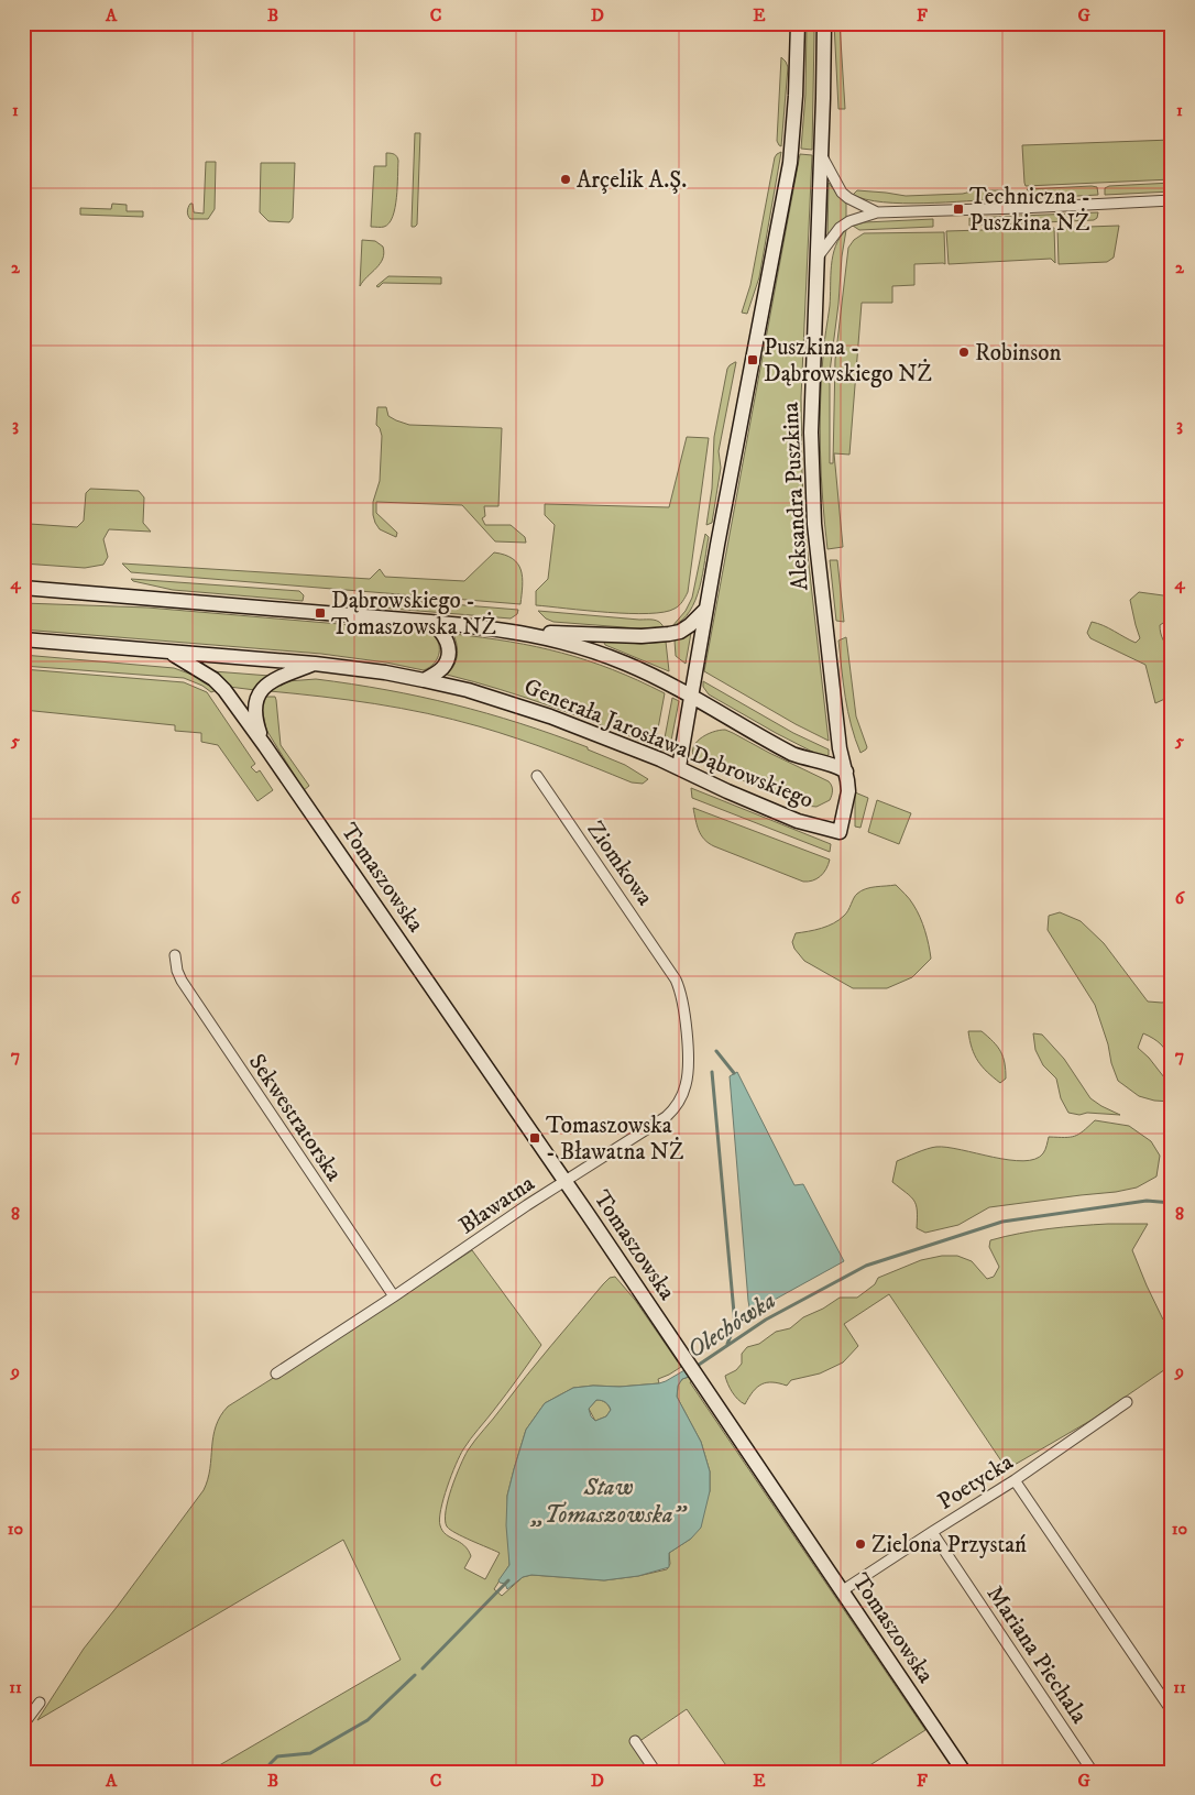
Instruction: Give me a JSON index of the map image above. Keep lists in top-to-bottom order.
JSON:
{
  "streets": {
    "main road": ["Aleksandra Puszkina", "Generała Jarosława Dąbrowskiego", "Tomaszowska"],
    "street": [
      "Ziomkowa",
      "Sekwestratorska",
      "Bławatna",
      "Poetycka",
      "Mariana Piechala"
    ]
  },
  "crossings": [
    ["Aleksandra Puszkina", "Generała Jarosława Dąbrowskiego"],
    ["Generała Jarosława Dąbrowskiego", "Tomaszowska"],
    ["Ziomkowa", "Bławatna"],
    ["Tomaszowska", "Bławatna"],
    ["Tomaszowska", "Poetycka"],
    ["Sekwestratorska", "Bławatna"],
    ["Poetycka", "Mariana Piechala"]
  ],
  "water": ["Olechówka", "Staw „Tomaszowska”"],
  "places": {
    "other": ["Arçelik A.Ş.", "Robinson", "Zielona Przystań"],
    "transit": [
      "Techniczna - Puszkina NŻ",
      "Puszkina - Dąbrowskiego NŻ",
      "Dąbrowskiego - Tomaszowska NŻ",
      "Tomaszowska - Bławatna NŻ"
    ]
  },
  "grid": {
    "columns": [
      "A",
      "B",
      "C",
      "D",
      "E",
      "F",
      "G"
    ],
    "rows": [
      "1",
      "2",
      "3",
      "4",
      "5",
      "6",
      "7",
      "8",
      "9",
      "10",
      "11"
    ]
  }
}
